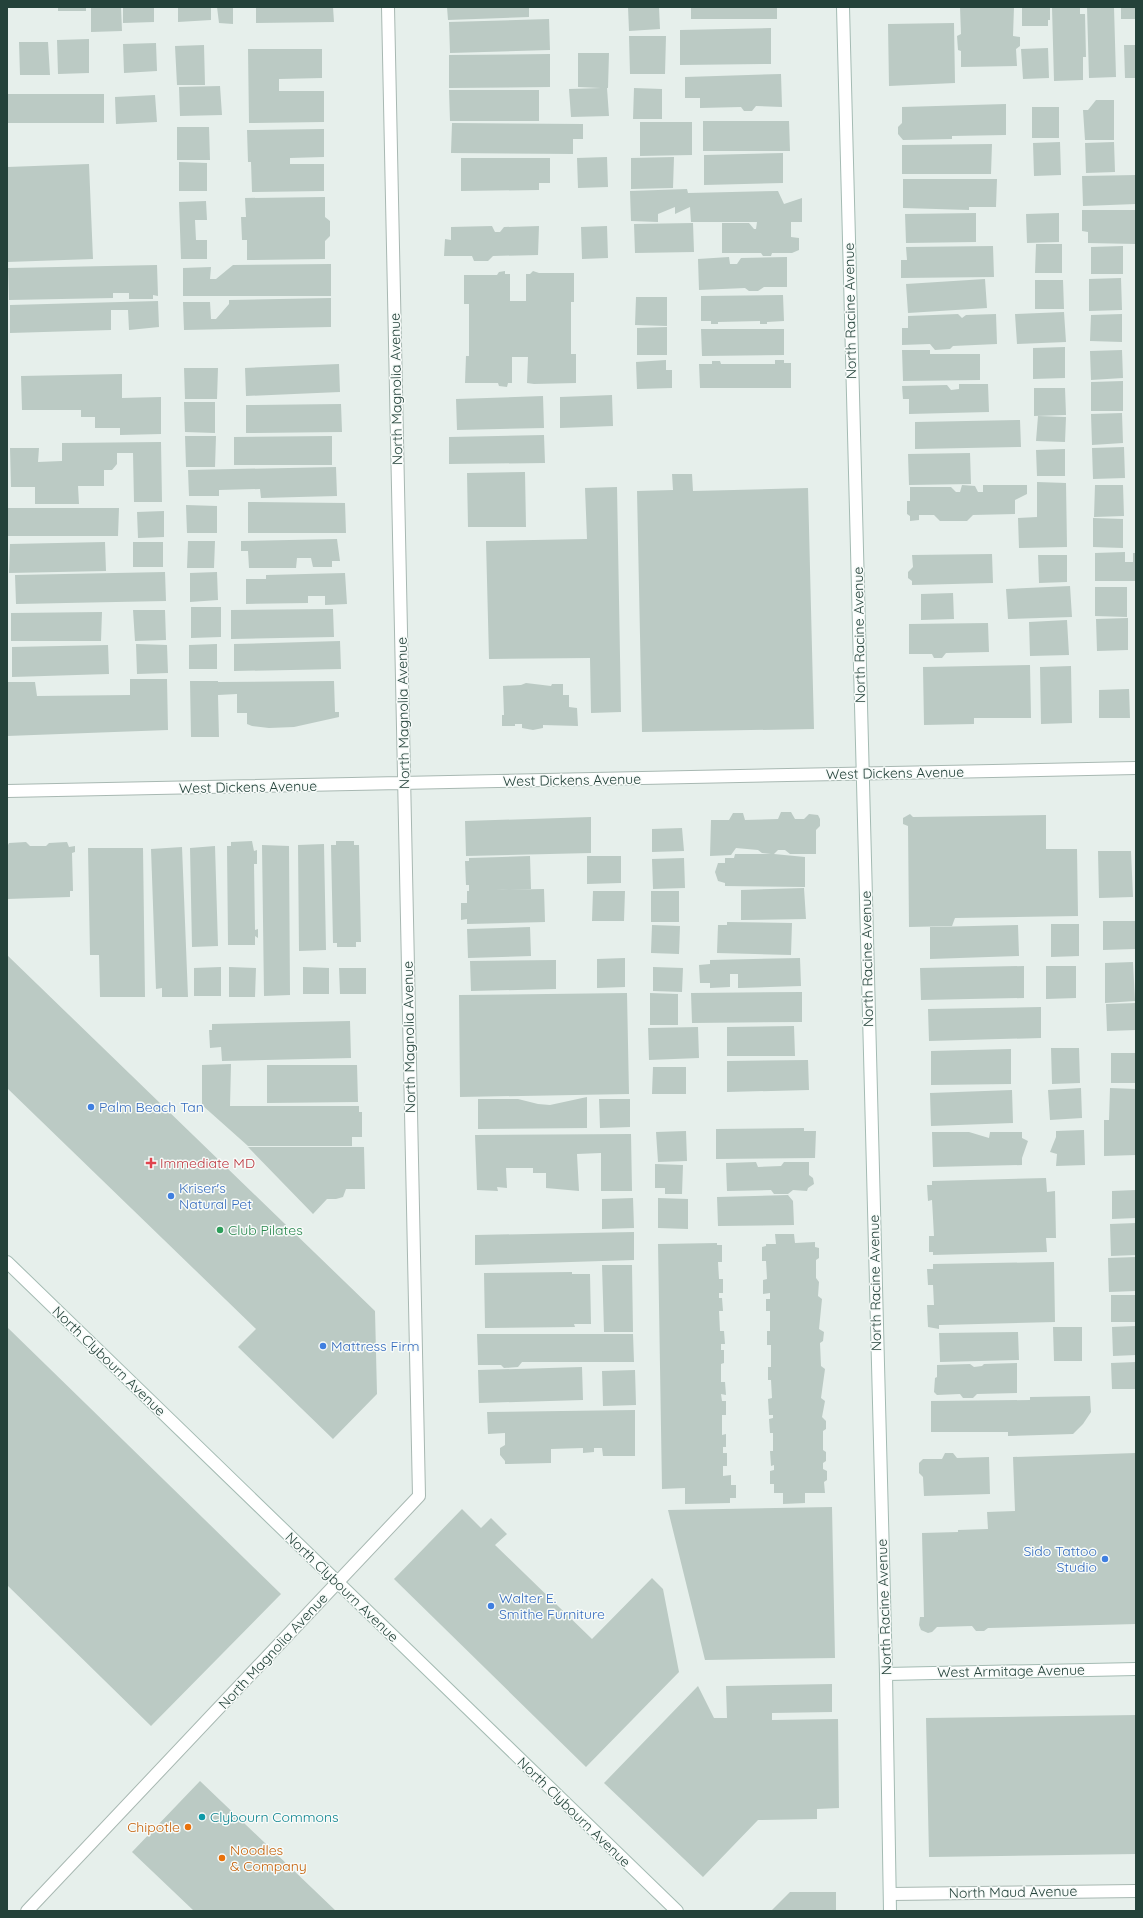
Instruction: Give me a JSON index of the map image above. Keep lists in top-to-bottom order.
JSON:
{
  "streets": {
    "street": [
      "North Racine Avenue",
      "North Magnolia Avenue",
      "West Dickens Avenue",
      "North Clybourn Avenue",
      "West Armitage Avenue",
      "North Maud Avenue"
    ]
  },
  "crossings": [
    ["North Racine Avenue", "West Dickens Avenue"],
    ["North Racine Avenue", "West Armitage Avenue"],
    ["North Racine Avenue", "North Maud Avenue"],
    ["North Magnolia Avenue", "West Dickens Avenue"],
    ["North Magnolia Avenue", "North Clybourn Avenue"]
  ],
  "places": {
    "other": [
      "Palm Beach Tan",
      "Kriser's Natural Pet",
      "Club Pilates",
      "Mattress Firm",
      "Sido Tattoo Studio",
      "Walter E. Smithe Furniture",
      "Clybourn Commons",
      "Chipotle",
      "Noodles & Company"
    ],
    "health": ["Immediate MD"]
  }
}
